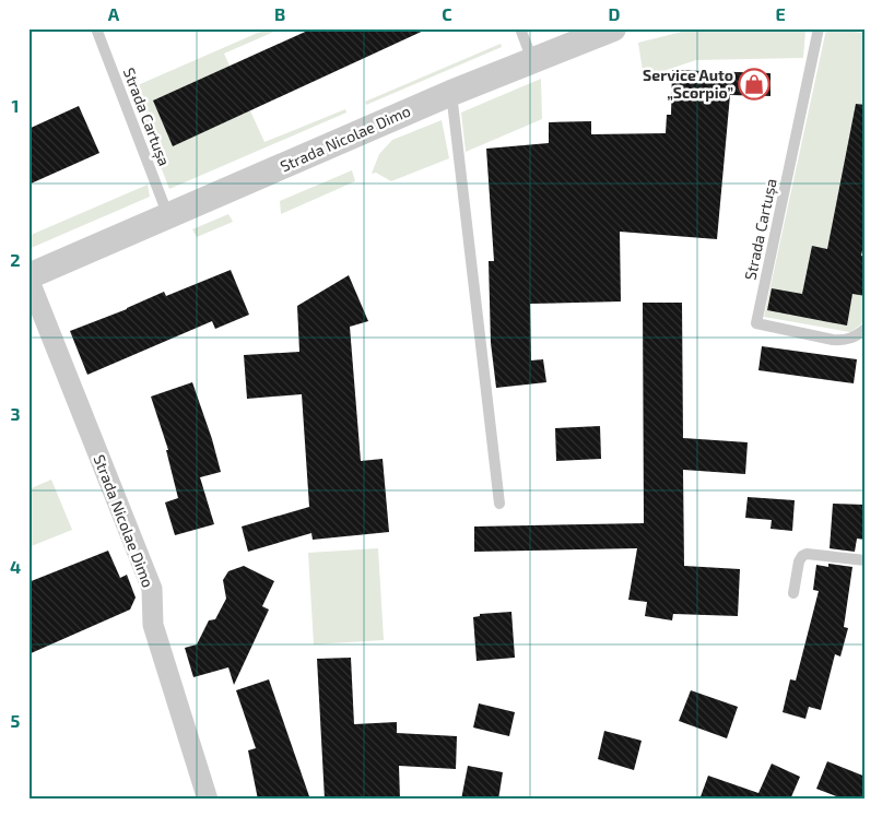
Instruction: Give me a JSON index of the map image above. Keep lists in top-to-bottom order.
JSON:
{
  "streets": {
    "street": ["Strada Nicolae Dimo"],
    "lane": ["Strada Cartușa"]
  },
  "crossings": [
    ["Strada Cartușa", "Strada Nicolae Dimo"]
  ],
  "places": {
    "shop": ["Service Auto „Scorpio”"]
  },
  "grid": {
    "columns": [
      "A",
      "B",
      "C",
      "D",
      "E"
    ],
    "rows": [
      "1",
      "2",
      "3",
      "4",
      "5"
    ]
  }
}
